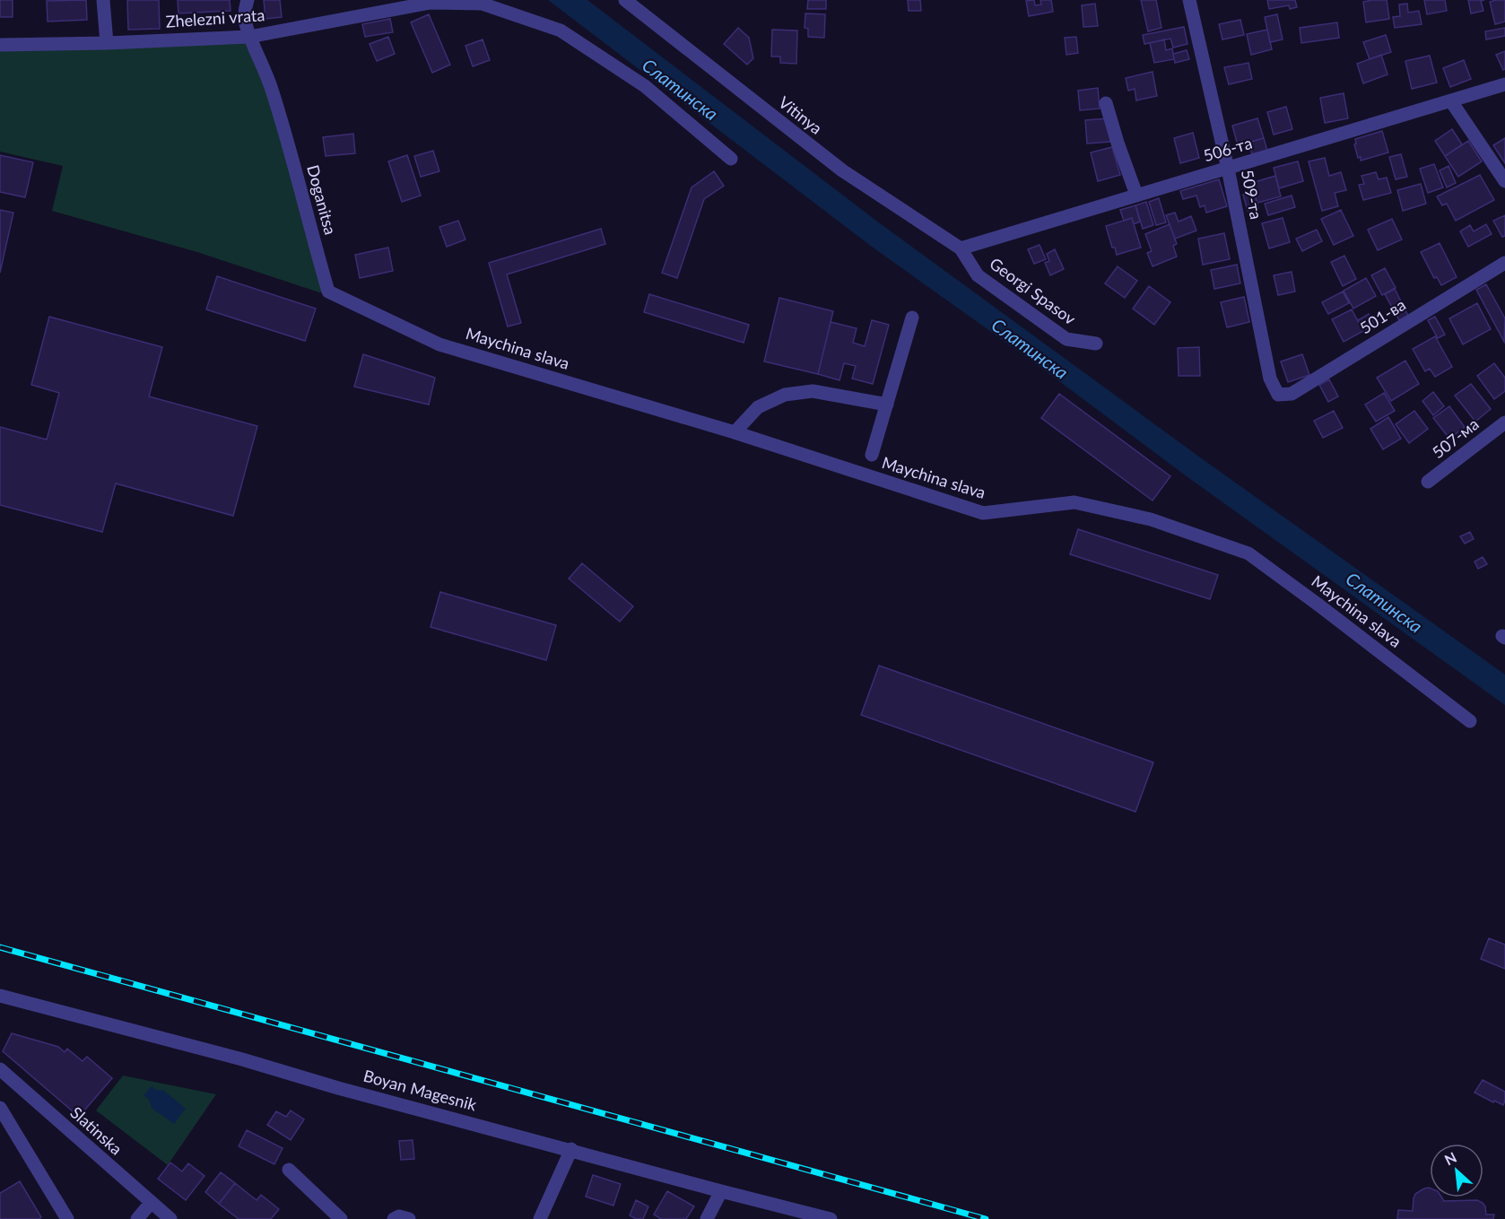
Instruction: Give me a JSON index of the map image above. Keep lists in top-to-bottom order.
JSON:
{
  "streets": {
    "street": [
      "Zhelezni vrata",
      "Vitinya",
      "506-та",
      "509-та",
      "Doganitsa",
      "Georgi Spasov",
      "501-ва",
      "Maychina slava",
      "507-ма",
      "Boyan Magesnik",
      "Slatinska"
    ]
  },
  "crossings": [
    ["Zhelezni vrata", "Doganitsa"],
    ["Vitinya", "506-та"],
    ["Vitinya", "Georgi Spasov"],
    ["506-та", "509-та"],
    ["506-та", "Georgi Spasov"],
    ["509-та", "501-ва"],
    ["Doganitsa", "Maychina slava"]
  ],
  "water": ["Слатинска"],
  "north": "top left"
}
